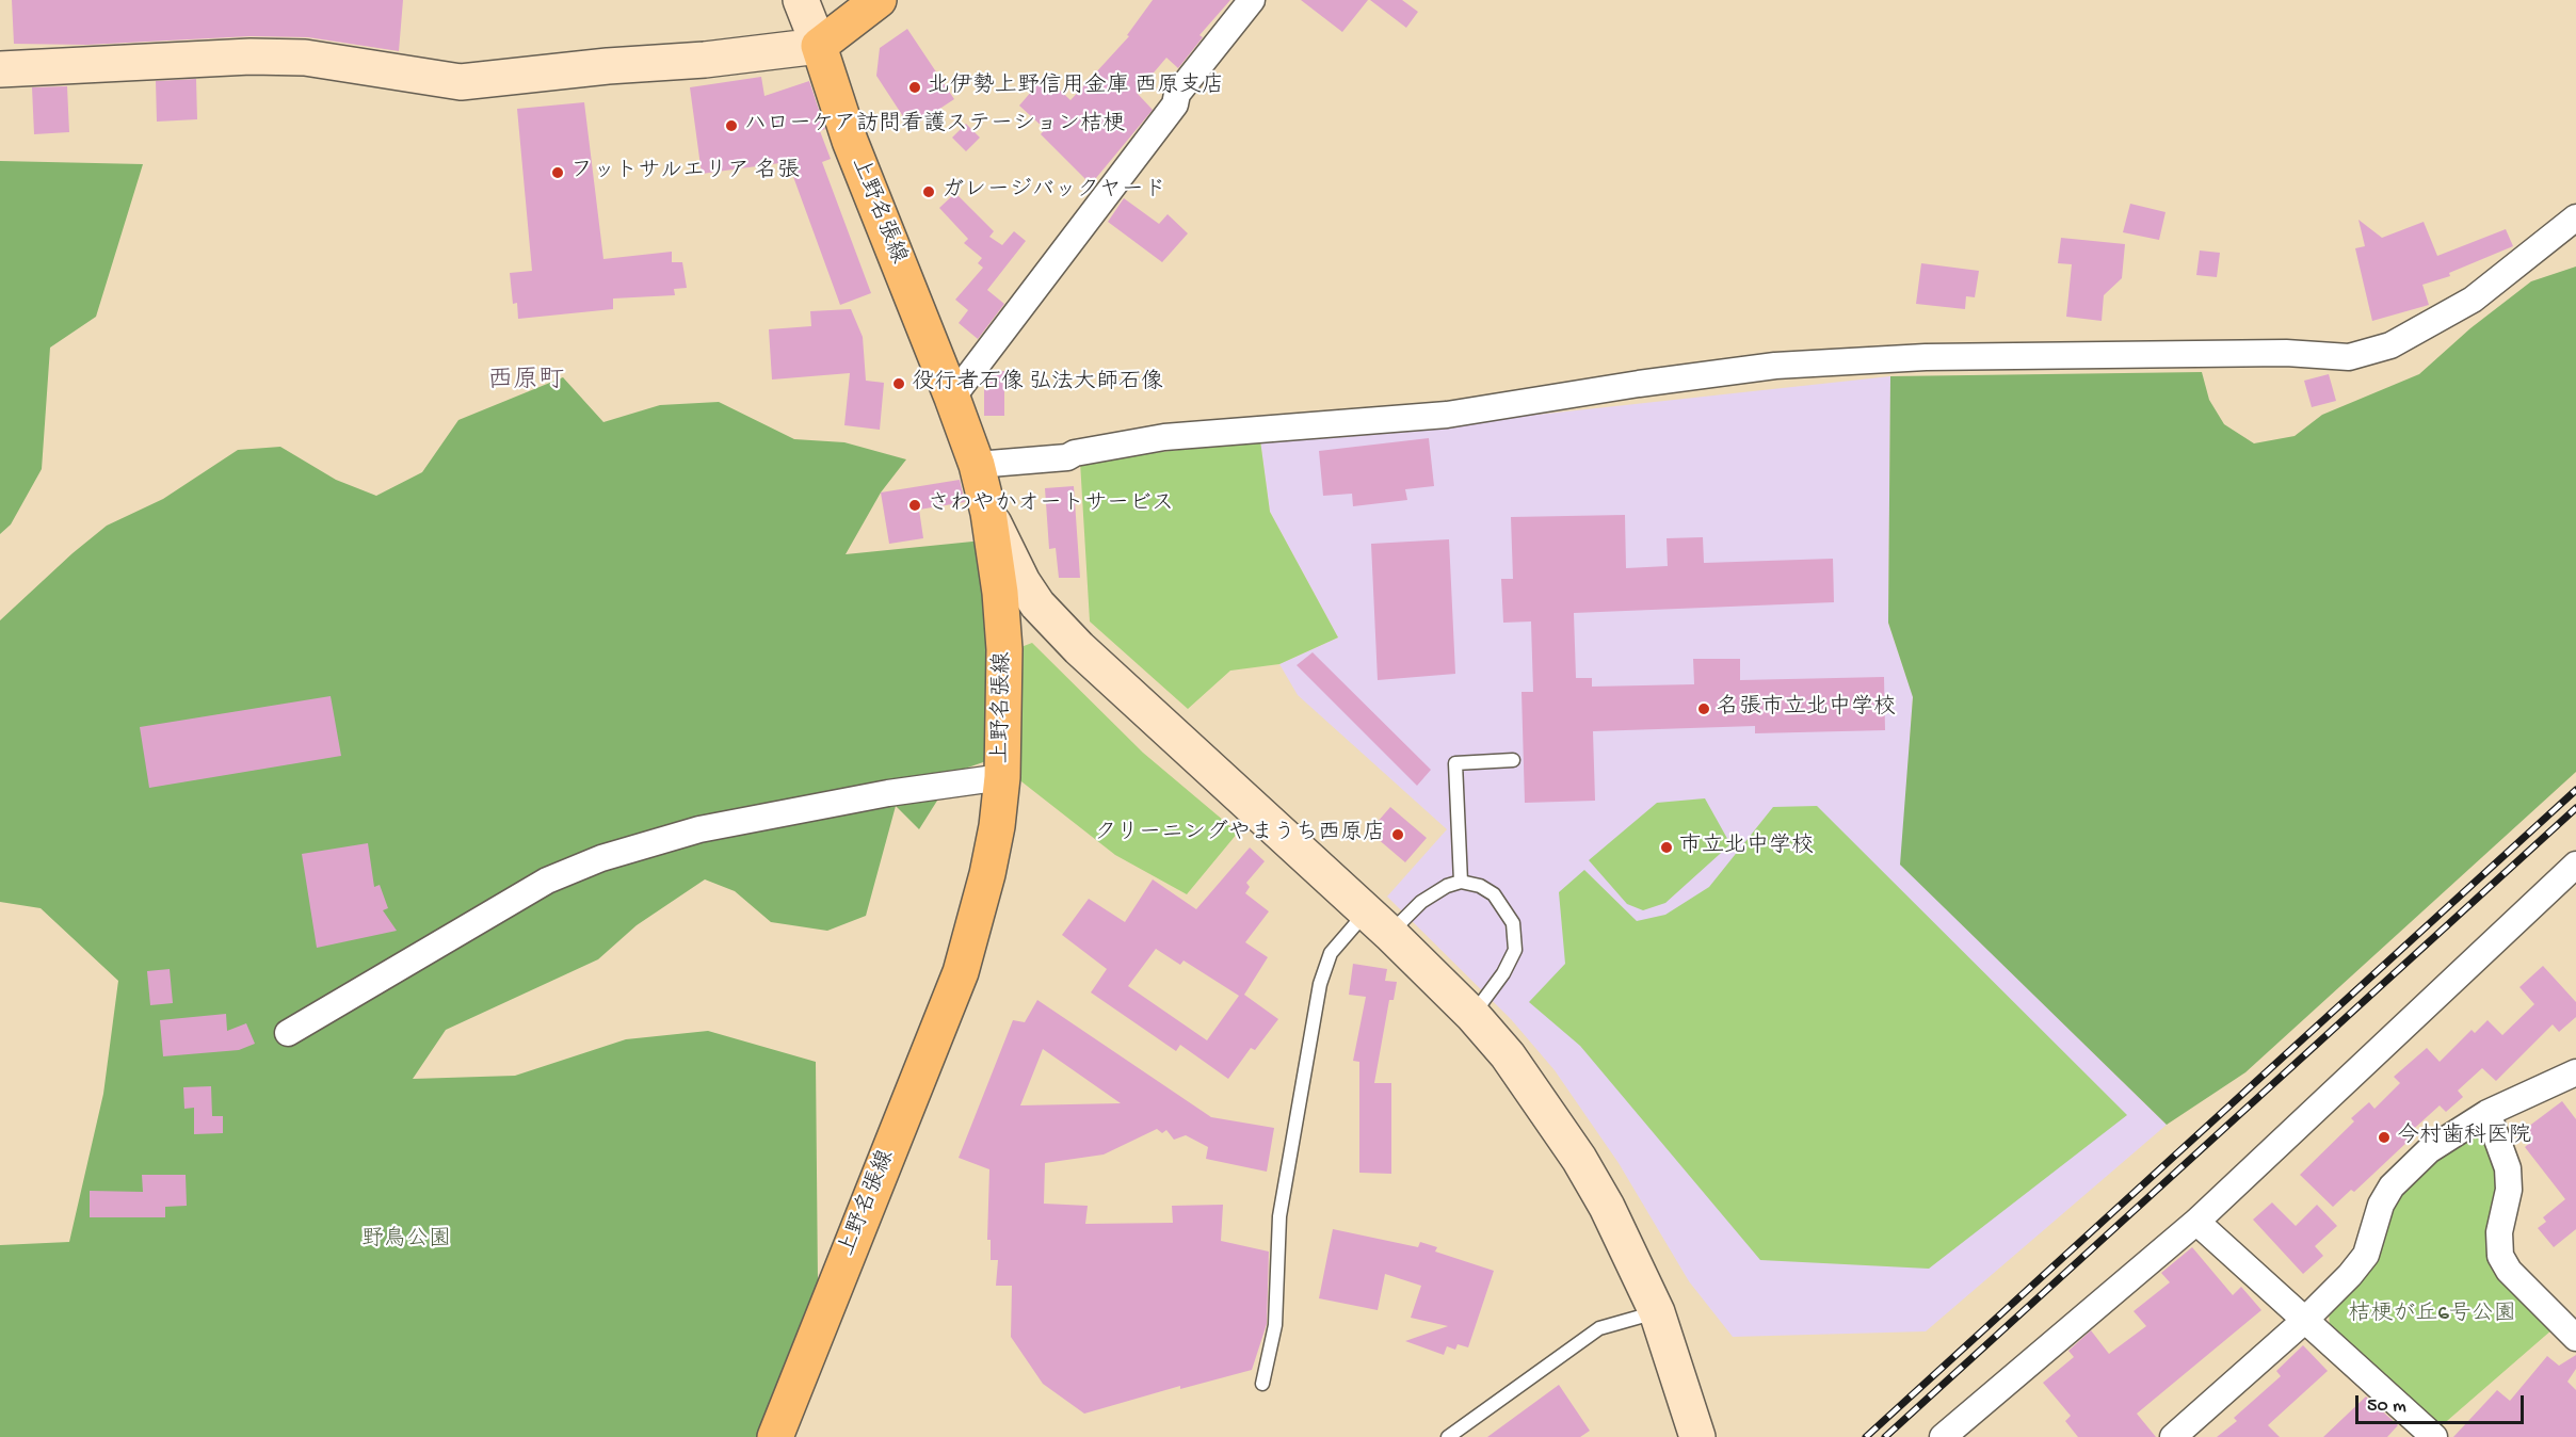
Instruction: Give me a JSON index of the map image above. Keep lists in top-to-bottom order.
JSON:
{
  "streets": {
    "main road": ["上野名張線"]
  },
  "districts": ["西原町"],
  "parks": ["野鳥公園", "桔梗が丘6号公園"],
  "places": [
    "北伊勢上野信用金庫 西原支店",
    "ハローケア訪問看護ステーション桔梗",
    "フットサルエリア 名張",
    "ガレージバックヤード",
    "役行者石像 弘法大師石像",
    "さわやかオートサービス",
    "名張市立北中学校",
    "クリーニングやまうち西原店",
    "市立北中学校",
    "今村歯科医院"
  ],
  "scale_bar": "50 m"
}
